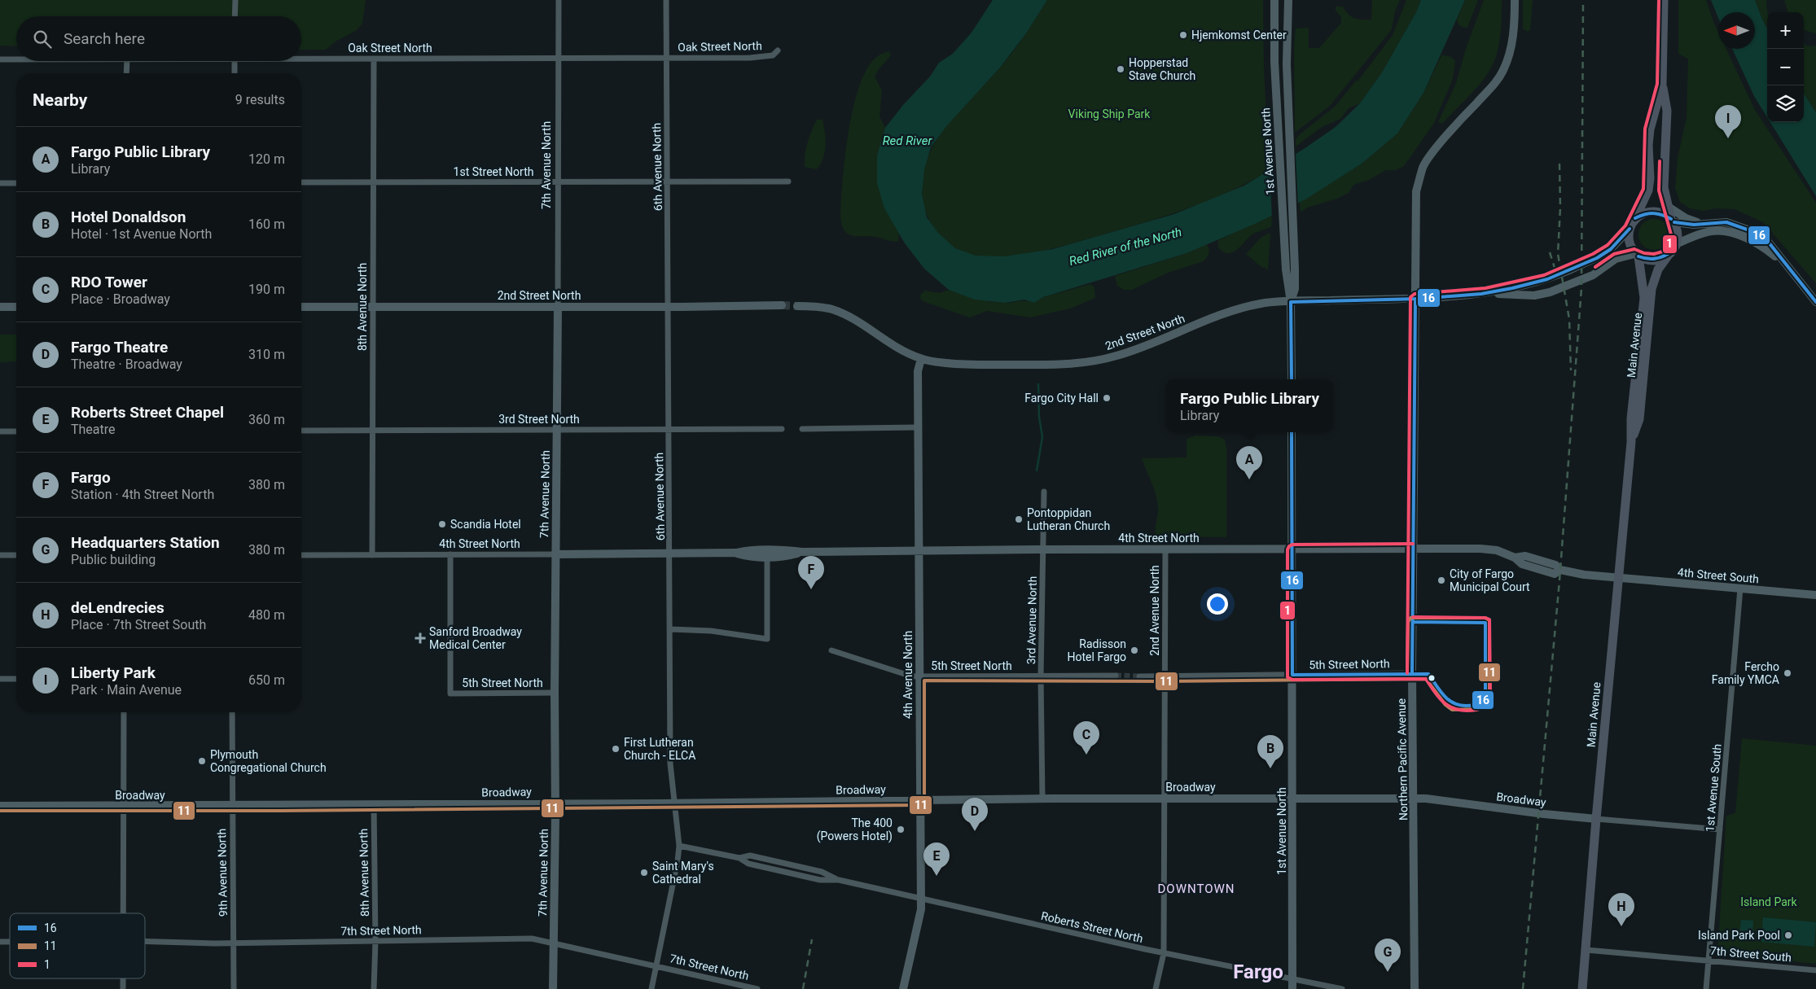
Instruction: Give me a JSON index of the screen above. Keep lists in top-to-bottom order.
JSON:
{
  "streets": {
    "main road": ["Main Avenue"],
    "street": [
      "Oak Street North",
      "1st Avenue North",
      "7th Avenue North",
      "6th Avenue North",
      "1st Street North",
      "2nd Street North",
      "8th Avenue North",
      "3rd Street North",
      "4th Street North",
      "4th Street South",
      "2nd Avenue North",
      "3rd Avenue North",
      "5th Street North",
      "4th Avenue North",
      "Northern Pacific Avenue",
      "Broadway",
      "1st Avenue South",
      "9th Avenue North",
      "Roberts Street North",
      "7th Street North",
      "7th Street South"
    ]
  },
  "crossings": [
    ["Oak Street North", "7th Avenue North"],
    ["Oak Street North", "6th Avenue North"],
    ["Oak Street North", "8th Avenue North"],
    ["1st Avenue North", "2nd Street North"],
    ["1st Avenue North", "4th Street North"],
    ["1st Avenue North", "5th Street North"],
    ["1st Avenue North", "Broadway"],
    ["1st Avenue North", "Roberts Street North"],
    ["7th Avenue North", "1st Street North"],
    ["7th Avenue North", "2nd Street North"],
    ["7th Avenue North", "3rd Street North"],
    ["7th Avenue North", "4th Street North"],
    ["7th Avenue North", "5th Street North"],
    ["7th Avenue North", "Broadway"],
    ["7th Avenue North", "7th Street North"],
    ["6th Avenue North", "1st Street North"],
    ["6th Avenue North", "2nd Street North"],
    ["6th Avenue North", "3rd Street North"],
    ["6th Avenue North", "4th Street North"],
    ["6th Avenue North", "Broadway"],
    ["6th Avenue North", "Roberts Street North"],
    ["6th Avenue North", "7th Street North"],
    ["1st Street North", "8th Avenue North"],
    ["2nd Street North", "8th Avenue North"],
    ["2nd Street North", "Main Avenue"],
    ["2nd Street North", "4th Avenue North"],
    ["2nd Street North", "Northern Pacific Avenue"],
    ["8th Avenue North", "3rd Street North"],
    ["8th Avenue North", "4th Street North"],
    ["8th Avenue North", "Broadway"],
    ["8th Avenue North", "7th Street North"],
    ["Main Avenue", "4th Street North"],
    ["Main Avenue", "4th Street South"],
    ["Main Avenue", "Broadway"],
    ["Main Avenue", "7th Street South"],
    ["4th Street North", "4th Street South"],
    ["4th Street North", "2nd Avenue North"],
    ["4th Street North", "3rd Avenue North"],
    ["4th Street North", "5th Street North"],
    ["4th Street North", "4th Avenue North"],
    ["4th Street North", "Northern Pacific Avenue"],
    ["4th Street South", "1st Avenue South"],
    ["2nd Avenue North", "5th Street North"],
    ["2nd Avenue North", "Broadway"],
    ["2nd Avenue North", "Roberts Street North"],
    ["3rd Avenue North", "5th Street North"],
    ["3rd Avenue North", "Broadway"],
    ["5th Street North", "4th Avenue North"],
    ["5th Street North", "Northern Pacific Avenue"],
    ["4th Avenue North", "Broadway"],
    ["4th Avenue North", "Roberts Street North"],
    ["Northern Pacific Avenue", "Broadway"],
    ["Broadway", "1st Avenue South"],
    ["Broadway", "9th Avenue North"],
    ["1st Avenue South", "7th Street South"],
    ["9th Avenue North", "7th Street North"]
  ],
  "districts": ["DOWNTOWN", "Fargo"],
  "water": ["Red River", "Red River of the North"],
  "parks": ["Viking Ship Park", "Island Park"],
  "places": {
    "other": [
      "Hjemkomst Center",
      "Hopperstad Stave Church",
      "Fargo City Hall",
      "Pontoppidan Lutheran Church",
      "Scandia Hotel",
      "City of Fargo Municipal Court",
      "Radisson Hotel Fargo",
      "Fercho Family YMCA",
      "First Lutheran Church - ELCA",
      "Plymouth Congregational Church",
      "The 400 (Powers Hotel)",
      "Saint Mary's Cathedral",
      "Island Park Pool"
    ],
    "health": ["Sanford Broadway Medical Center"]
  },
  "lines": ["transit line 1", "transit line 16", "transit line 11"],
  "legend": ["16", "11", "1"],
  "north": "left",
  "page": {
    "map_buttons": ["+", "−"],
    "search": "Search here",
    "heading": ["Nearby", "9 results"],
    "pins": [
      "I",
      "A",
      "F",
      "C",
      "B",
      "D",
      "E",
      "H",
      "G"
    ],
    "list": [
      {
        "mark": "A",
        "name": "Fargo Public Library",
        "note": "Library",
        "value": "120 m"
      },
      {
        "mark": "B",
        "name": "Hotel Donaldson",
        "note": "Hotel · 1st Avenue North",
        "value": "160 m"
      },
      {
        "mark": "C",
        "name": "RDO Tower",
        "note": "Place · Broadway",
        "value": "190 m"
      },
      {
        "mark": "D",
        "name": "Fargo Theatre",
        "note": "Theatre · Broadway",
        "value": "310 m"
      },
      {
        "mark": "E",
        "name": "Roberts Street Chapel",
        "note": "Theatre",
        "value": "360 m"
      },
      {
        "mark": "F",
        "name": "Fargo",
        "note": "Station · 4th Street North",
        "value": "380 m"
      },
      {
        "mark": "G",
        "name": "Headquarters Station",
        "note": "Public building",
        "value": "380 m"
      },
      {
        "mark": "H",
        "name": "deLendrecies",
        "note": "Place · 7th Street South",
        "value": "480 m"
      },
      {
        "mark": "I",
        "name": "Liberty Park",
        "note": "Park · Main Avenue",
        "value": "650 m"
      }
    ],
    "popup": ["Fargo Public Library", "Library"]
  }
}
